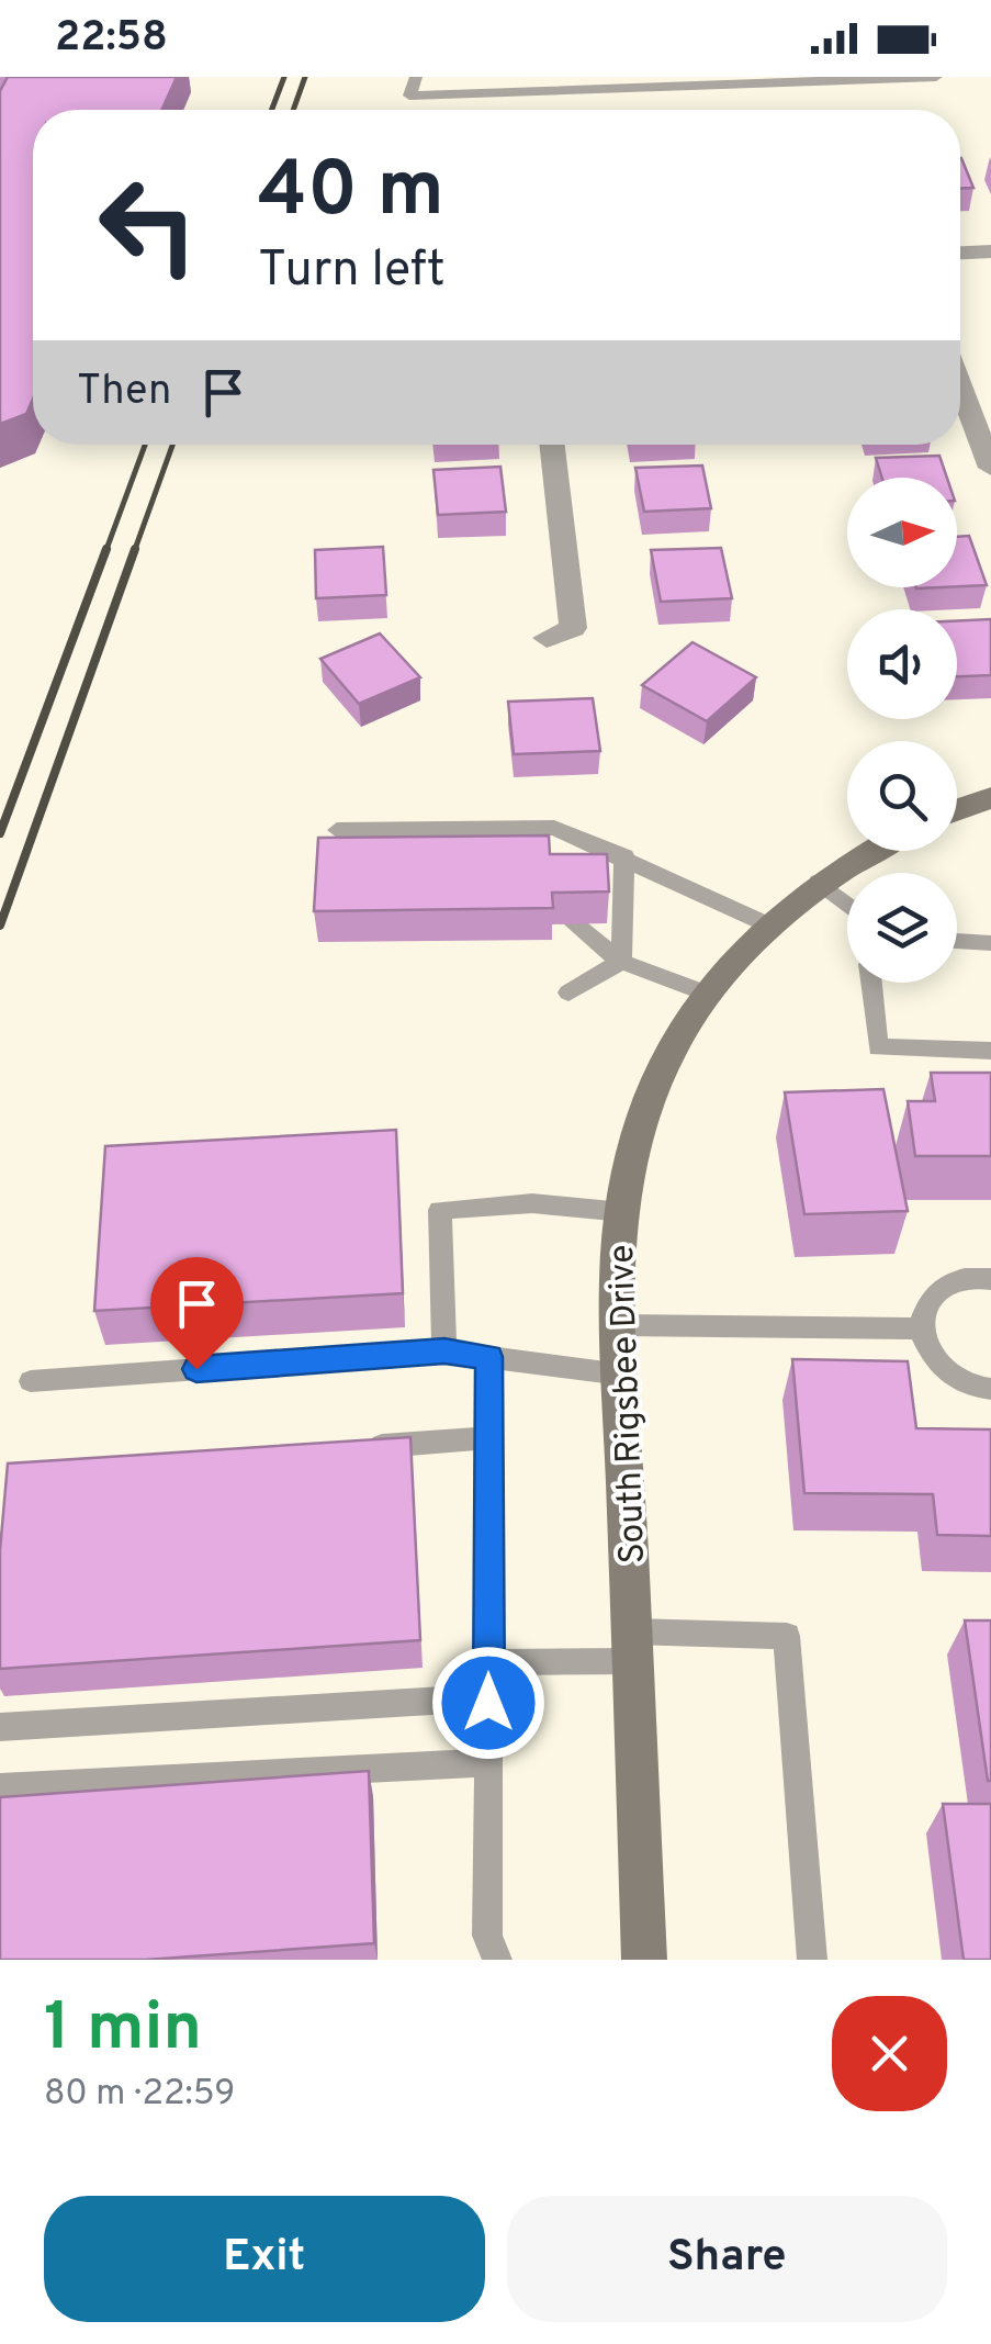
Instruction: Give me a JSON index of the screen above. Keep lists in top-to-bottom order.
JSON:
{
  "streets": {
    "street": ["South Rigsbee Drive"]
  },
  "north": "right",
  "page": {
    "status": "22:58",
    "turn": ["40 m", "Turn left"],
    "then": "Then",
    "heading": ["1 min", "80 m · 22:59"],
    "buttons": ["Exit", "Share"]
  }
}
